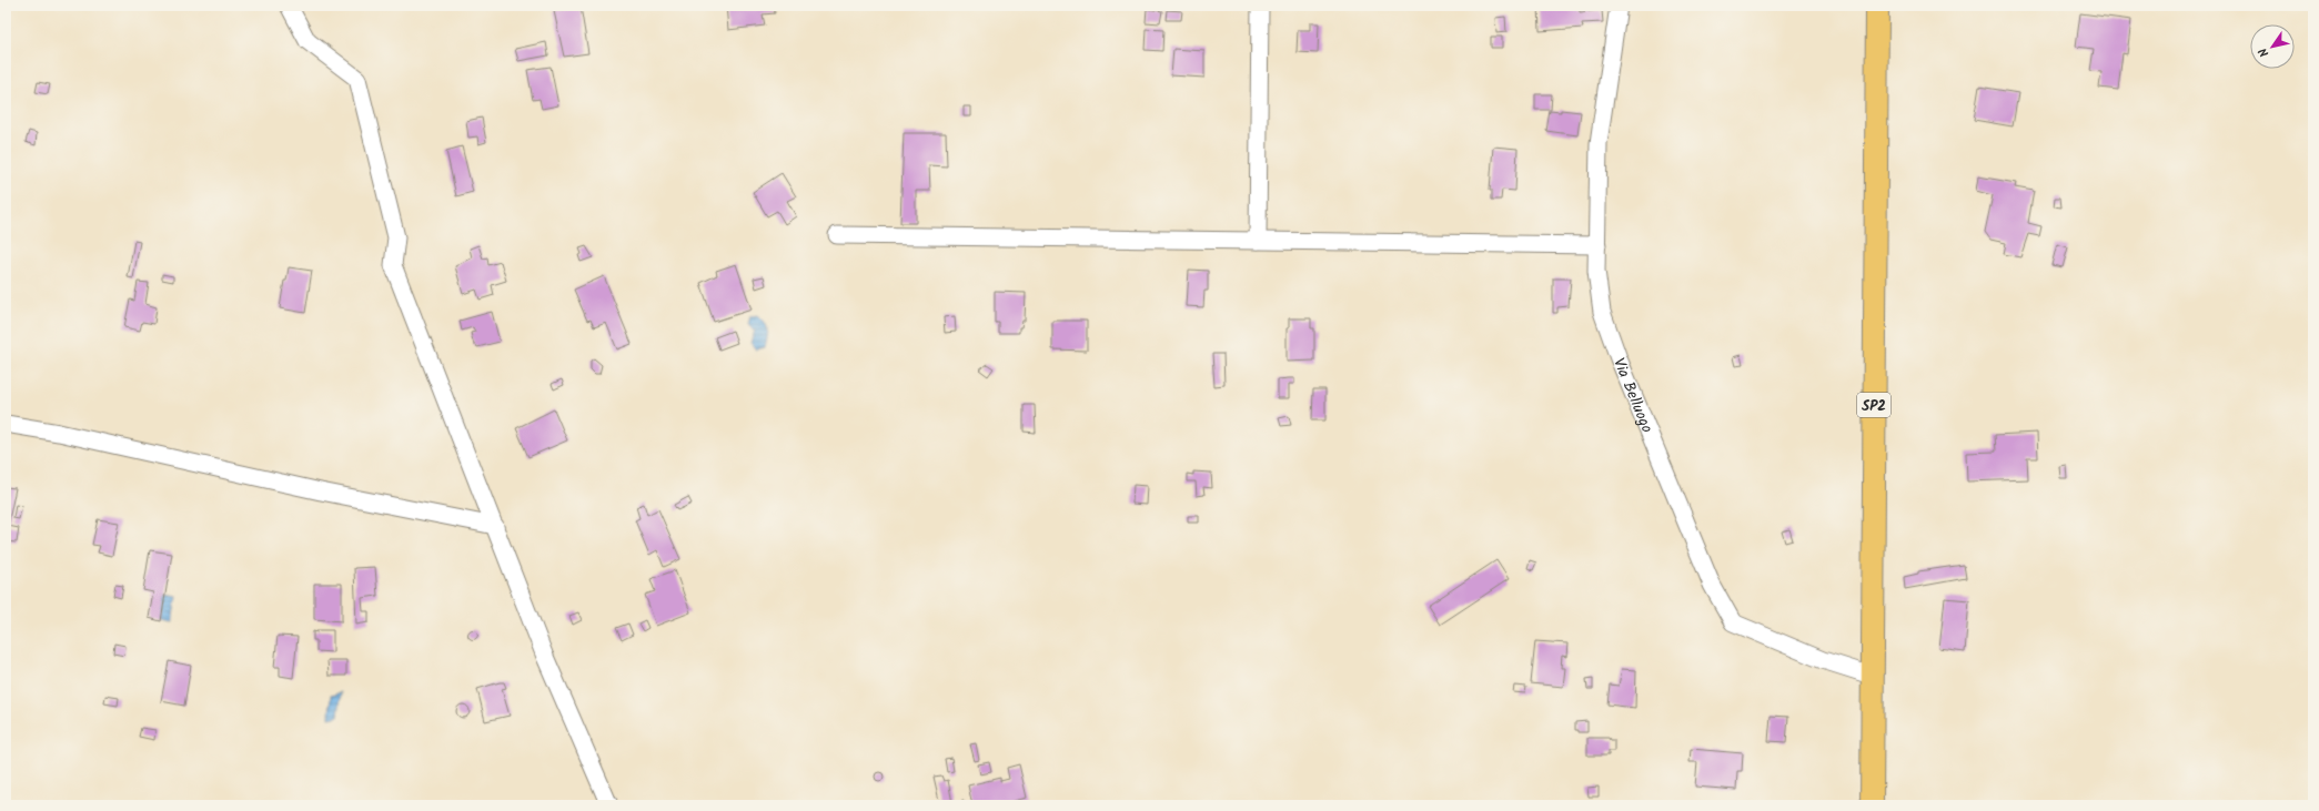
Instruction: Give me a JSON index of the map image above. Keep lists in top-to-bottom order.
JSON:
{
  "streets": {
    "main road": ["SP2"],
    "street": ["Via Belluogo"]
  },
  "crossings": [
    ["Via Belluogo", "SP2"]
  ],
  "north": "bottom left"
}
